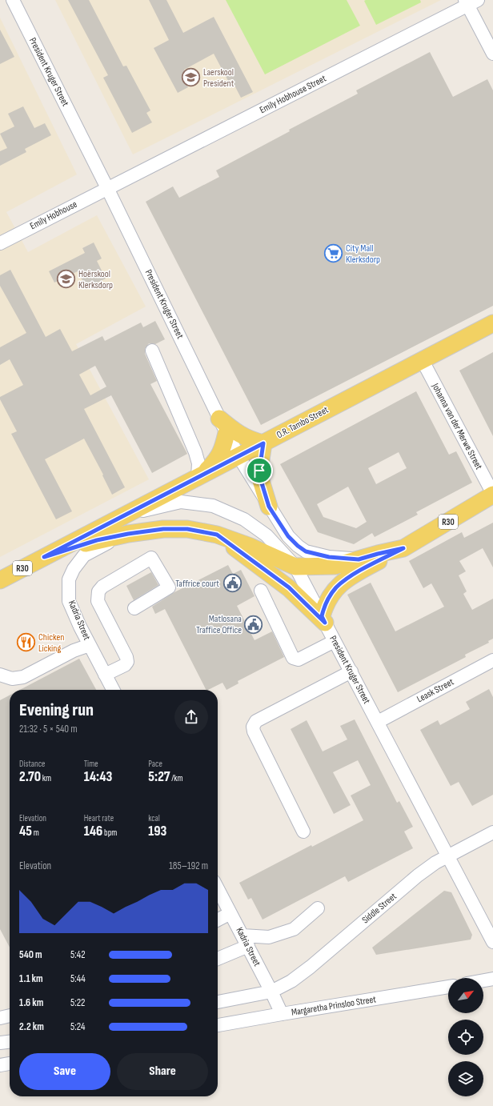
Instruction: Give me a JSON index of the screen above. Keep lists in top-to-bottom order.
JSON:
{
  "streets": {
    "main road": ["O.R. Tambo Street", "R30"],
    "street": [
      "President Kruger Street",
      "Emily Hobhouse Street",
      "Emily Hobhouse",
      "Johanna van der Merwe Street",
      "Kadria Street",
      "Leask Street",
      "Siddle Street",
      "Margaretha Prinsloo Street"
    ]
  },
  "crossings": [
    ["President Kruger Street", "Emily Hobhouse Street"],
    ["President Kruger Street", "Emily Hobhouse"],
    ["President Kruger Street", "O.R. Tambo Street"],
    ["President Kruger Street", "R30"],
    ["President Kruger Street", "Leask Street"],
    ["President Kruger Street", "Siddle Street"],
    ["Emily Hobhouse Street", "Emily Hobhouse"],
    ["O.R. Tambo Street", "Johanna van der Merwe Street"],
    ["O.R. Tambo Street", "R30"],
    ["O.R. Tambo Street", "Kadria Street"],
    ["Johanna van der Merwe Street", "R30"],
    ["Kadria Street", "Siddle Street"],
    ["Kadria Street", "Margaretha Prinsloo Street"]
  ],
  "places": {
    "school or university": ["Laerskool President", "Hoërskool Klerksdorp"],
    "supermarket": ["City Mall Klerksdorp"],
    "public building": ["Taffrice court", "Matlosana Traffice Office"],
    "restaurant": ["Chicken Licking"]
  },
  "north": "top right",
  "page": {
    "heading": ["Evening run", "21:32 · 5 × 540 m"],
    "stats": [
      ["Distance", "2.70 km"],
      ["Time", "14:43"],
      ["Pace", "5:27 /km"],
      ["Elevation", "45 m"],
      ["Heart rate", "146 bpm"],
      ["kcal", "193"]
    ],
    "chart": ["Elevation", "185–192 m"],
    "list": [
      {
        "name": "540 m",
        "note": "5:42"
      },
      {
        "name": "1.1 km",
        "note": "5:44"
      },
      {
        "name": "1.6 km",
        "note": "5:22"
      },
      {
        "name": "2.2 km",
        "note": "5:24"
      }
    ],
    "buttons": ["Save", "Share"]
  }
}
